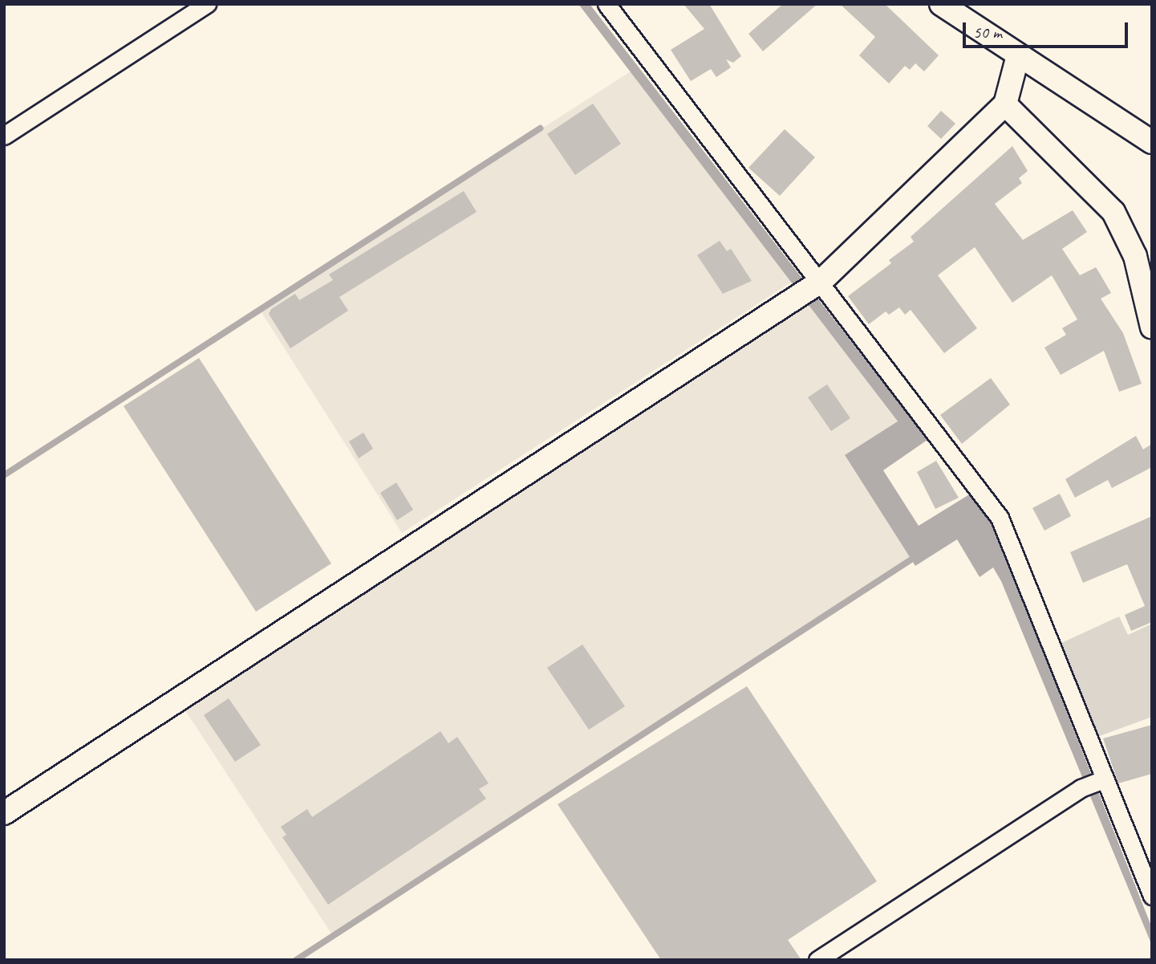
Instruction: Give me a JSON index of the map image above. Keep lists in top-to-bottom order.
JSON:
{
  "scale_bar": "50 m"
}
